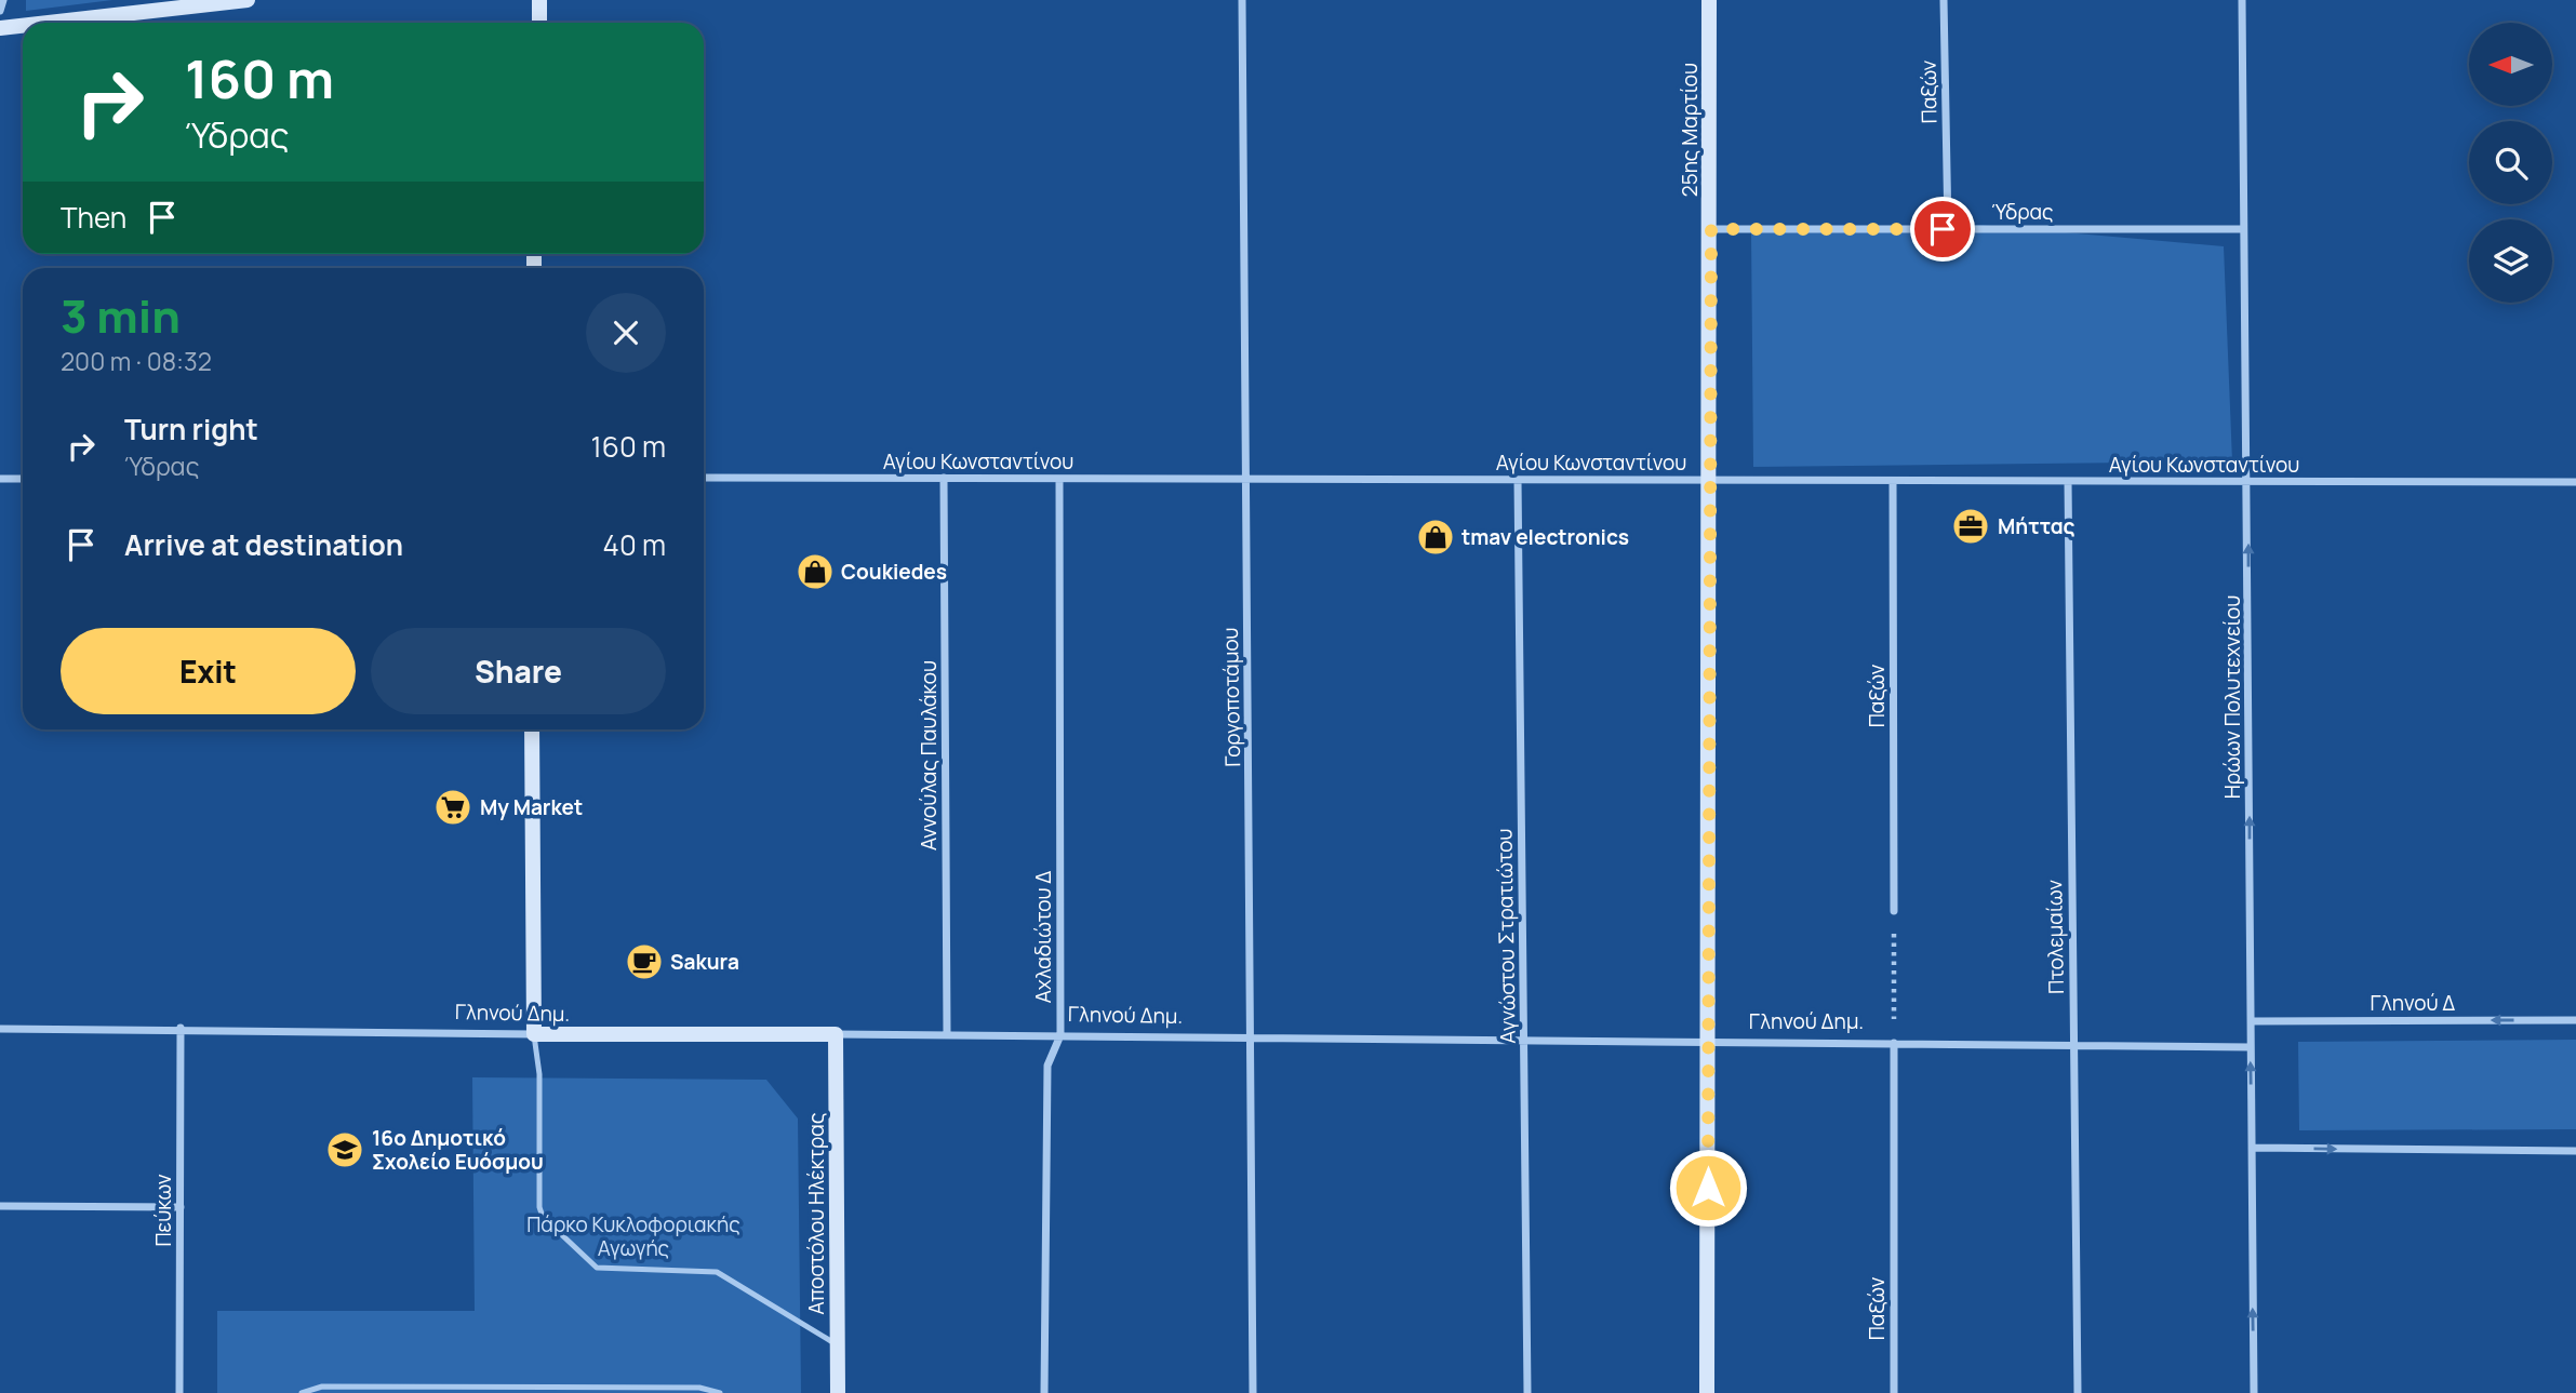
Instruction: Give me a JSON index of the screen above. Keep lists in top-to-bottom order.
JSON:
{
  "streets": {
    "street": [
      "Παξών",
      "25ης Μαρτίου",
      "Ύδρας",
      "Αγίου Κωνσταντίνου",
      "Γοργοποτάμου",
      "Ηρώων Πολυτεχνείου",
      "Αννούλας Παυλάκου",
      "Αγνώστου Στρατιώτου",
      "Αχλαδιώτου Δ",
      "Πτολεμαίων",
      "Γληνού Δ",
      "Γληνού Δημ.",
      "Πεύκων",
      "Αποστόλου Ηλέκτρας"
    ]
  },
  "crossings": [
    ["Παξών", "Ύδρας"],
    ["Παξών", "Αγίου Κωνσταντίνου"],
    ["Παξών", "Γληνού Δημ."],
    ["25ης Μαρτίου", "Ύδρας"],
    ["25ης Μαρτίου", "Αγίου Κωνσταντίνου"],
    ["25ης Μαρτίου", "Γληνού Δημ."],
    ["Ύδρας", "Ηρώων Πολυτεχνείου"],
    ["Αγίου Κωνσταντίνου", "Γοργοποτάμου"],
    ["Αγίου Κωνσταντίνου", "Ηρώων Πολυτεχνείου"],
    ["Αγίου Κωνσταντίνου", "Αννούλας Παυλάκου"],
    ["Αγίου Κωνσταντίνου", "Αγνώστου Στρατιώτου"],
    ["Αγίου Κωνσταντίνου", "Αχλαδιώτου Δ"],
    ["Αγίου Κωνσταντίνου", "Πτολεμαίων"],
    ["Γοργοποτάμου", "Γληνού Δημ."],
    ["Ηρώων Πολυτεχνείου", "Γληνού Δ"],
    ["Ηρώων Πολυτεχνείου", "Γληνού Δημ."],
    ["Αννούλας Παυλάκου", "Γληνού Δημ."],
    ["Αγνώστου Στρατιώτου", "Γληνού Δημ."],
    ["Αχλαδιώτου Δ", "Γληνού Δημ."],
    ["Πτολεμαίων", "Γληνού Δημ."],
    ["Γληνού Δημ.", "Πεύκων"],
    ["Γληνού Δημ.", "Αποστόλου Ηλέκτρας"]
  ],
  "one_way": ["Ηρώων Πολυτεχνείου", "Γληνού Δ"],
  "parks": ["Πάρκο Κυκλοφοριακής Αγωγής"],
  "places": {
    "office": ["Μήττας"],
    "shop": ["tmav electronics", "Coukiedes"],
    "supermarket": ["My Market"],
    "cafe": ["Sakura"],
    "school or university": ["16ο Δημοτικό Σχολείο Ευόσμου"]
  },
  "north": "left",
  "page": {
    "turn": ["160 m", "Ύδρας"],
    "then": "Then",
    "heading": ["3 min", "200 m · 08:32"],
    "list": [
      {
        "name": "Turn right",
        "note": "Ύδρας",
        "value": "160 m"
      },
      {
        "name": "Arrive at destination",
        "value": "40 m"
      }
    ],
    "buttons": ["Exit", "Share"]
  }
}
